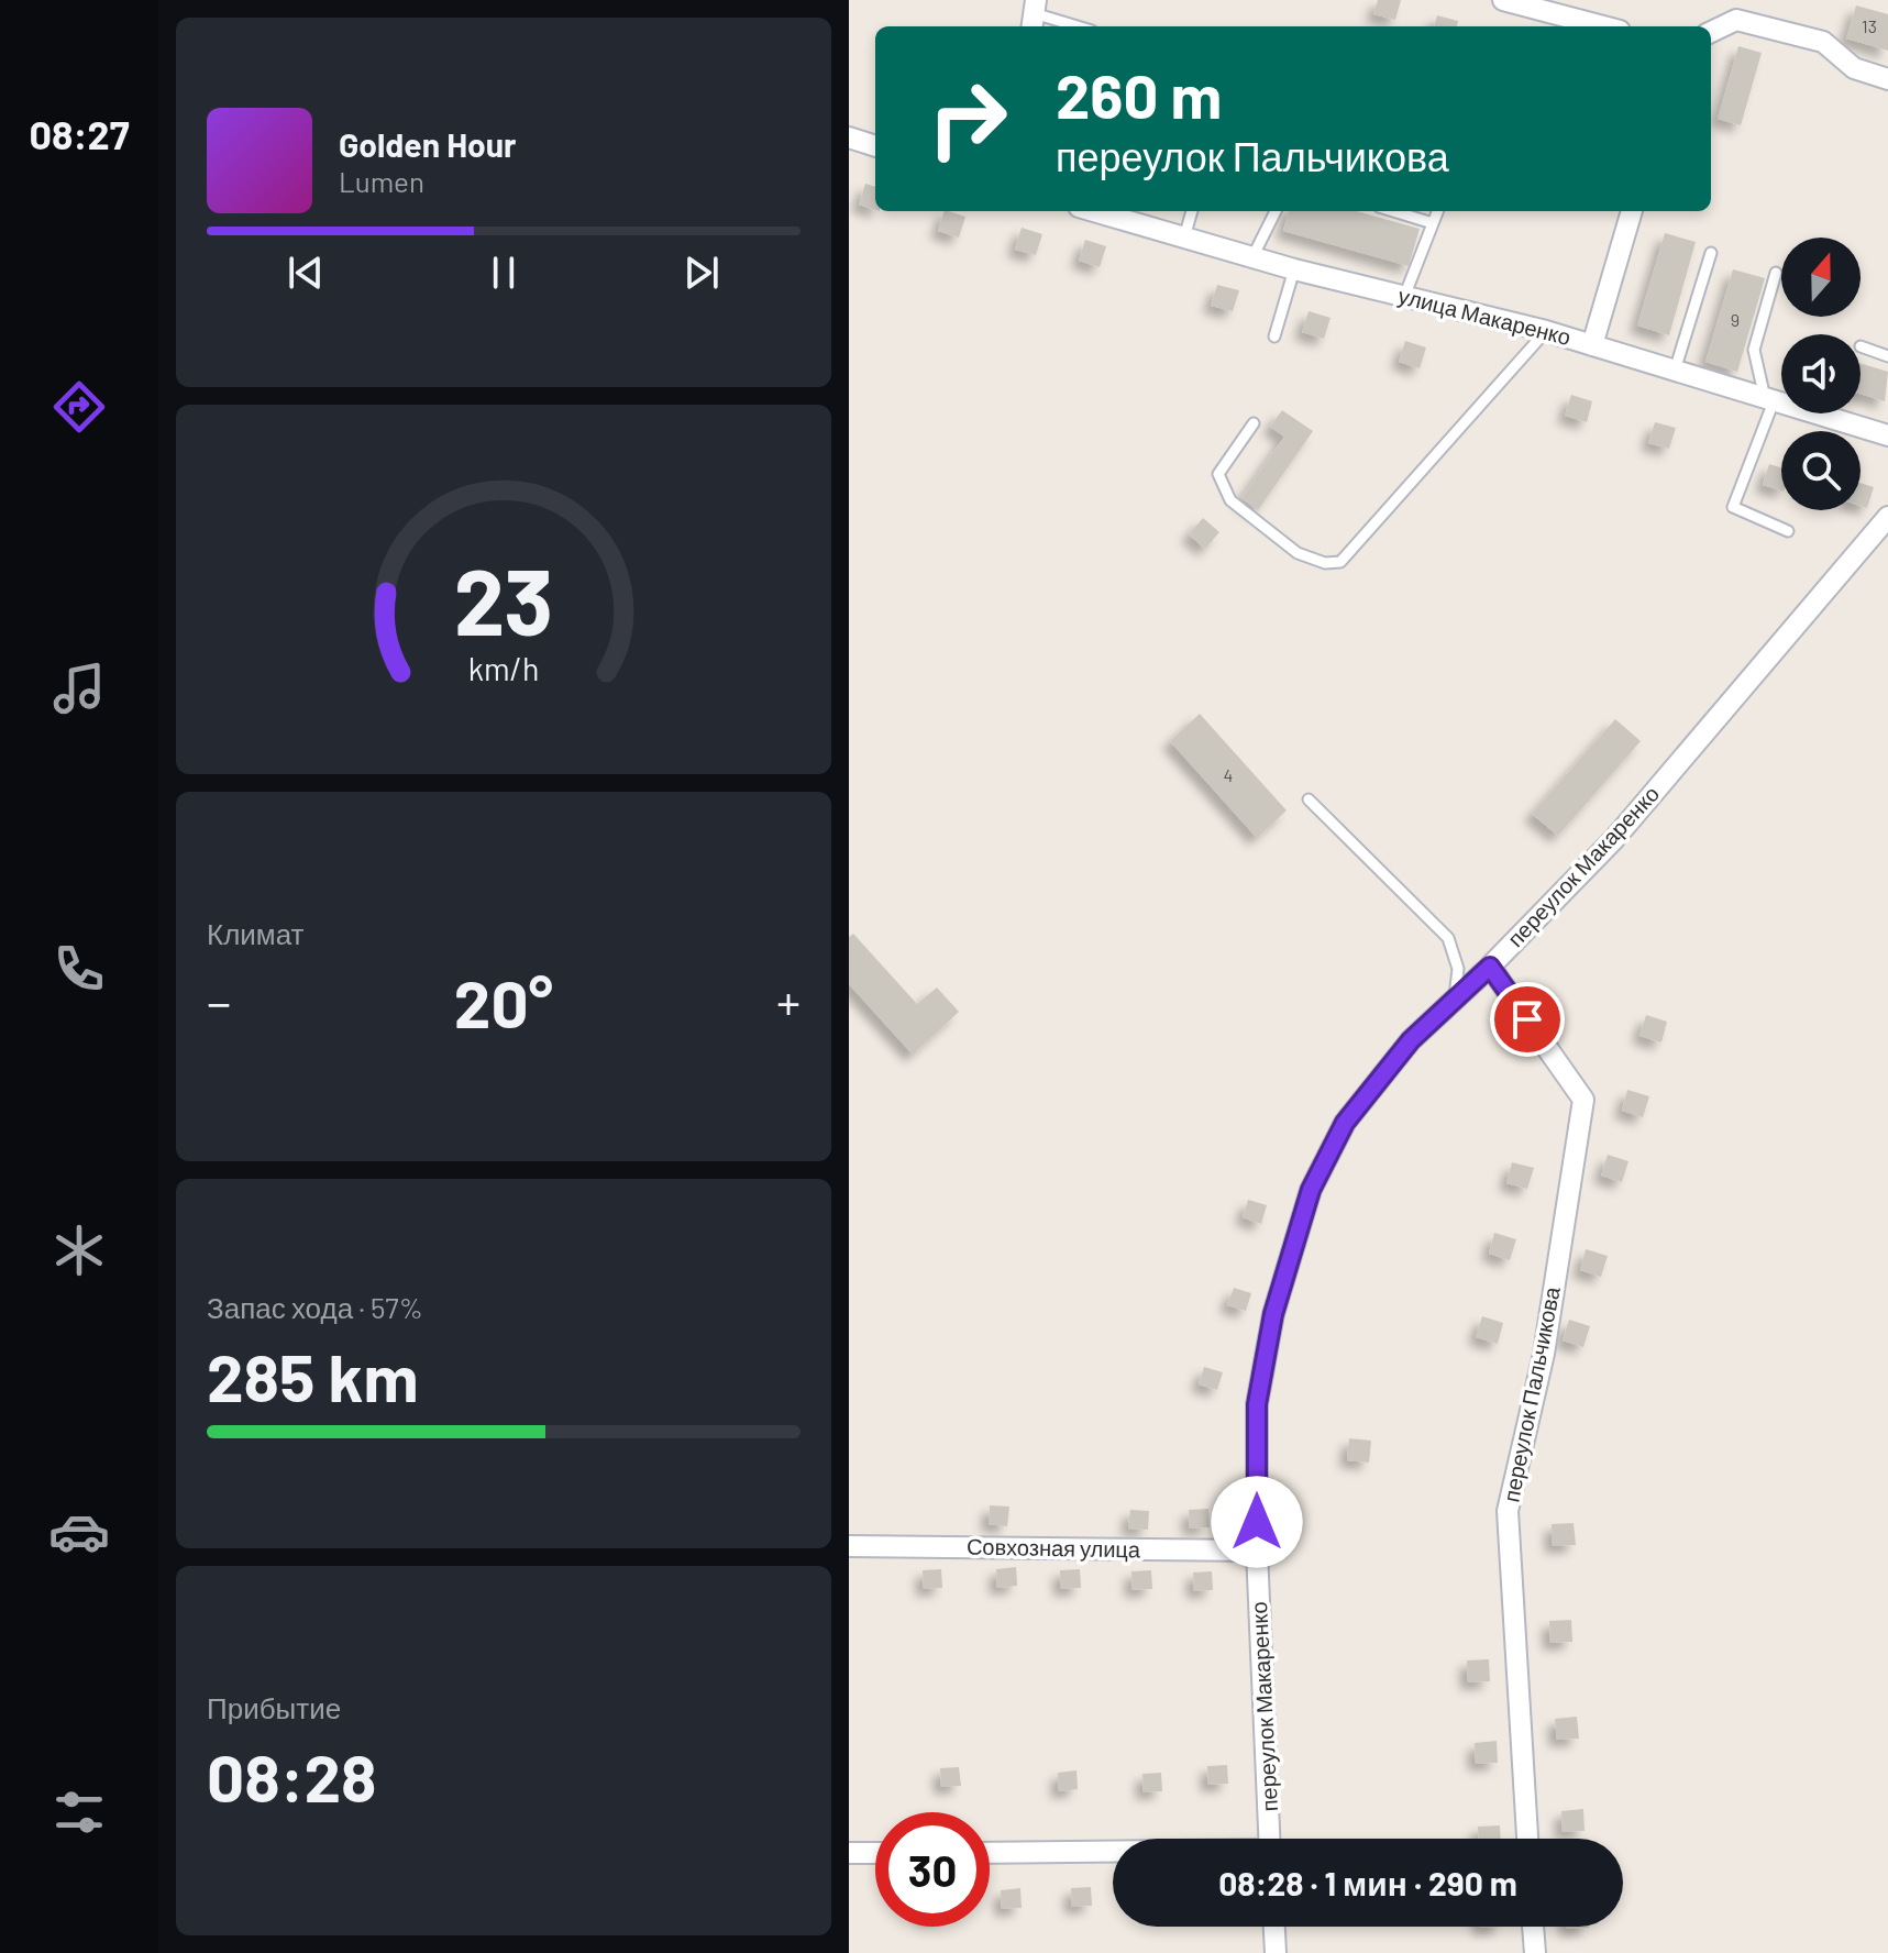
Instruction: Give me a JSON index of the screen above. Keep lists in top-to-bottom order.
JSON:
{
  "streets": {
    "street": [
      "улица Макаренко",
      "переулок Макаренко",
      "переулок Пальчикова",
      "Совхозная улица"
    ]
  },
  "crossings": [
    ["переулок Макаренко", "переулок Пальчикова"],
    ["переулок Макаренко", "Совхозная улица"]
  ],
  "house_numbers": ["13", "9", "4"],
  "north": "top",
  "page": {
    "tabs": "08:27",
    "turn": ["260 m", "переулок Пальчикова"],
    "song": ["Golden Hour", "Lumen"],
    "tile": [
      "Климат",
      ["Запас хода · 57%", "285 km"],
      ["Прибытие", "08:28"]
    ],
    "heat": ["−", "20°", "+"],
    "limit": "30",
    "trip": "08:28 · 1 мин · 290 m",
    "gauge": ["23", "km/h"]
  }
}
